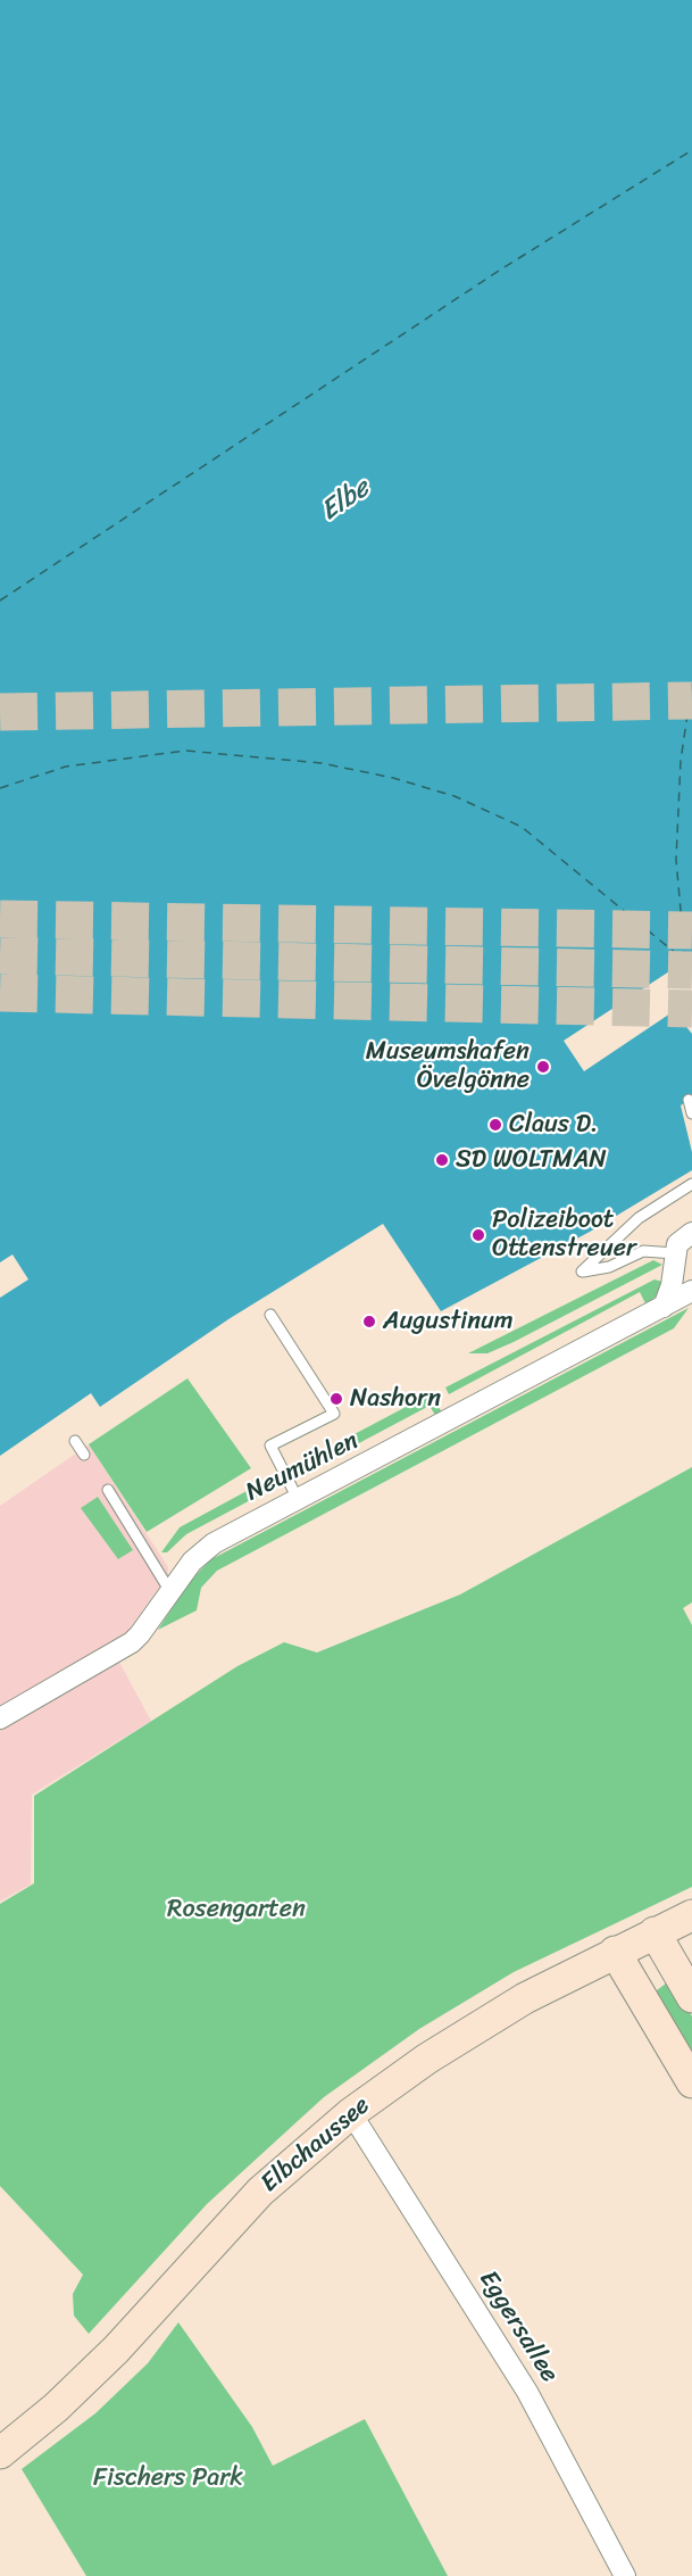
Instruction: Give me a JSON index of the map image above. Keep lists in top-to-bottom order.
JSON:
{
  "streets": {
    "main road": ["Elbchaussee"],
    "street": ["Neumühlen", "Eggersallee"]
  },
  "crossings": [
    ["Elbchaussee", "Eggersallee"]
  ],
  "water": ["Elbe"],
  "parks": ["Rosengarten", "Fischers Park"],
  "places": [
    "Museumshafen Övelgönne",
    "Claus D.",
    "SD WOLTMAN",
    "Polizeiboot Ottenstreuer",
    "Augustinum",
    "Nashorn"
  ]
}
